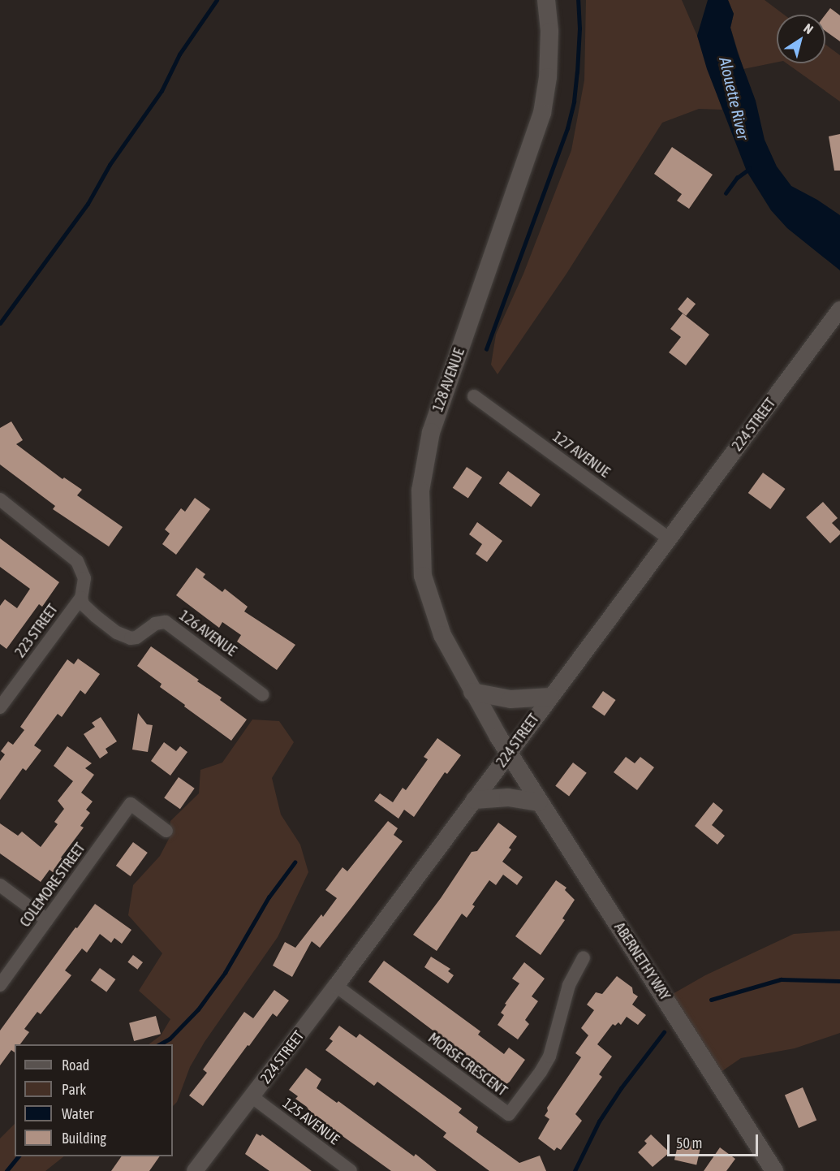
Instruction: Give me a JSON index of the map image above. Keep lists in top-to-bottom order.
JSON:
{
  "streets": {
    "main road": ["128 AVENUE", "ABERNETHY WAY"],
    "street": [
      "224 STREET",
      "127 AVENUE",
      "223 STREET",
      "126 AVENUE",
      "COLEMORE STREET",
      "MORSE CRESCENT",
      "125 AVENUE"
    ]
  },
  "crossings": [
    ["128 AVENUE", "224 STREET"],
    ["128 AVENUE", "ABERNETHY WAY"],
    ["224 STREET", "127 AVENUE"],
    ["224 STREET", "ABERNETHY WAY"],
    ["224 STREET", "MORSE CRESCENT"],
    ["224 STREET", "125 AVENUE"],
    ["223 STREET", "126 AVENUE"]
  ],
  "water": ["Alouette River"],
  "legend": [
    "Road",
    "Park",
    "Water",
    "Building"
  ],
  "scale_bar": "50 m",
  "north": "top right"
}
